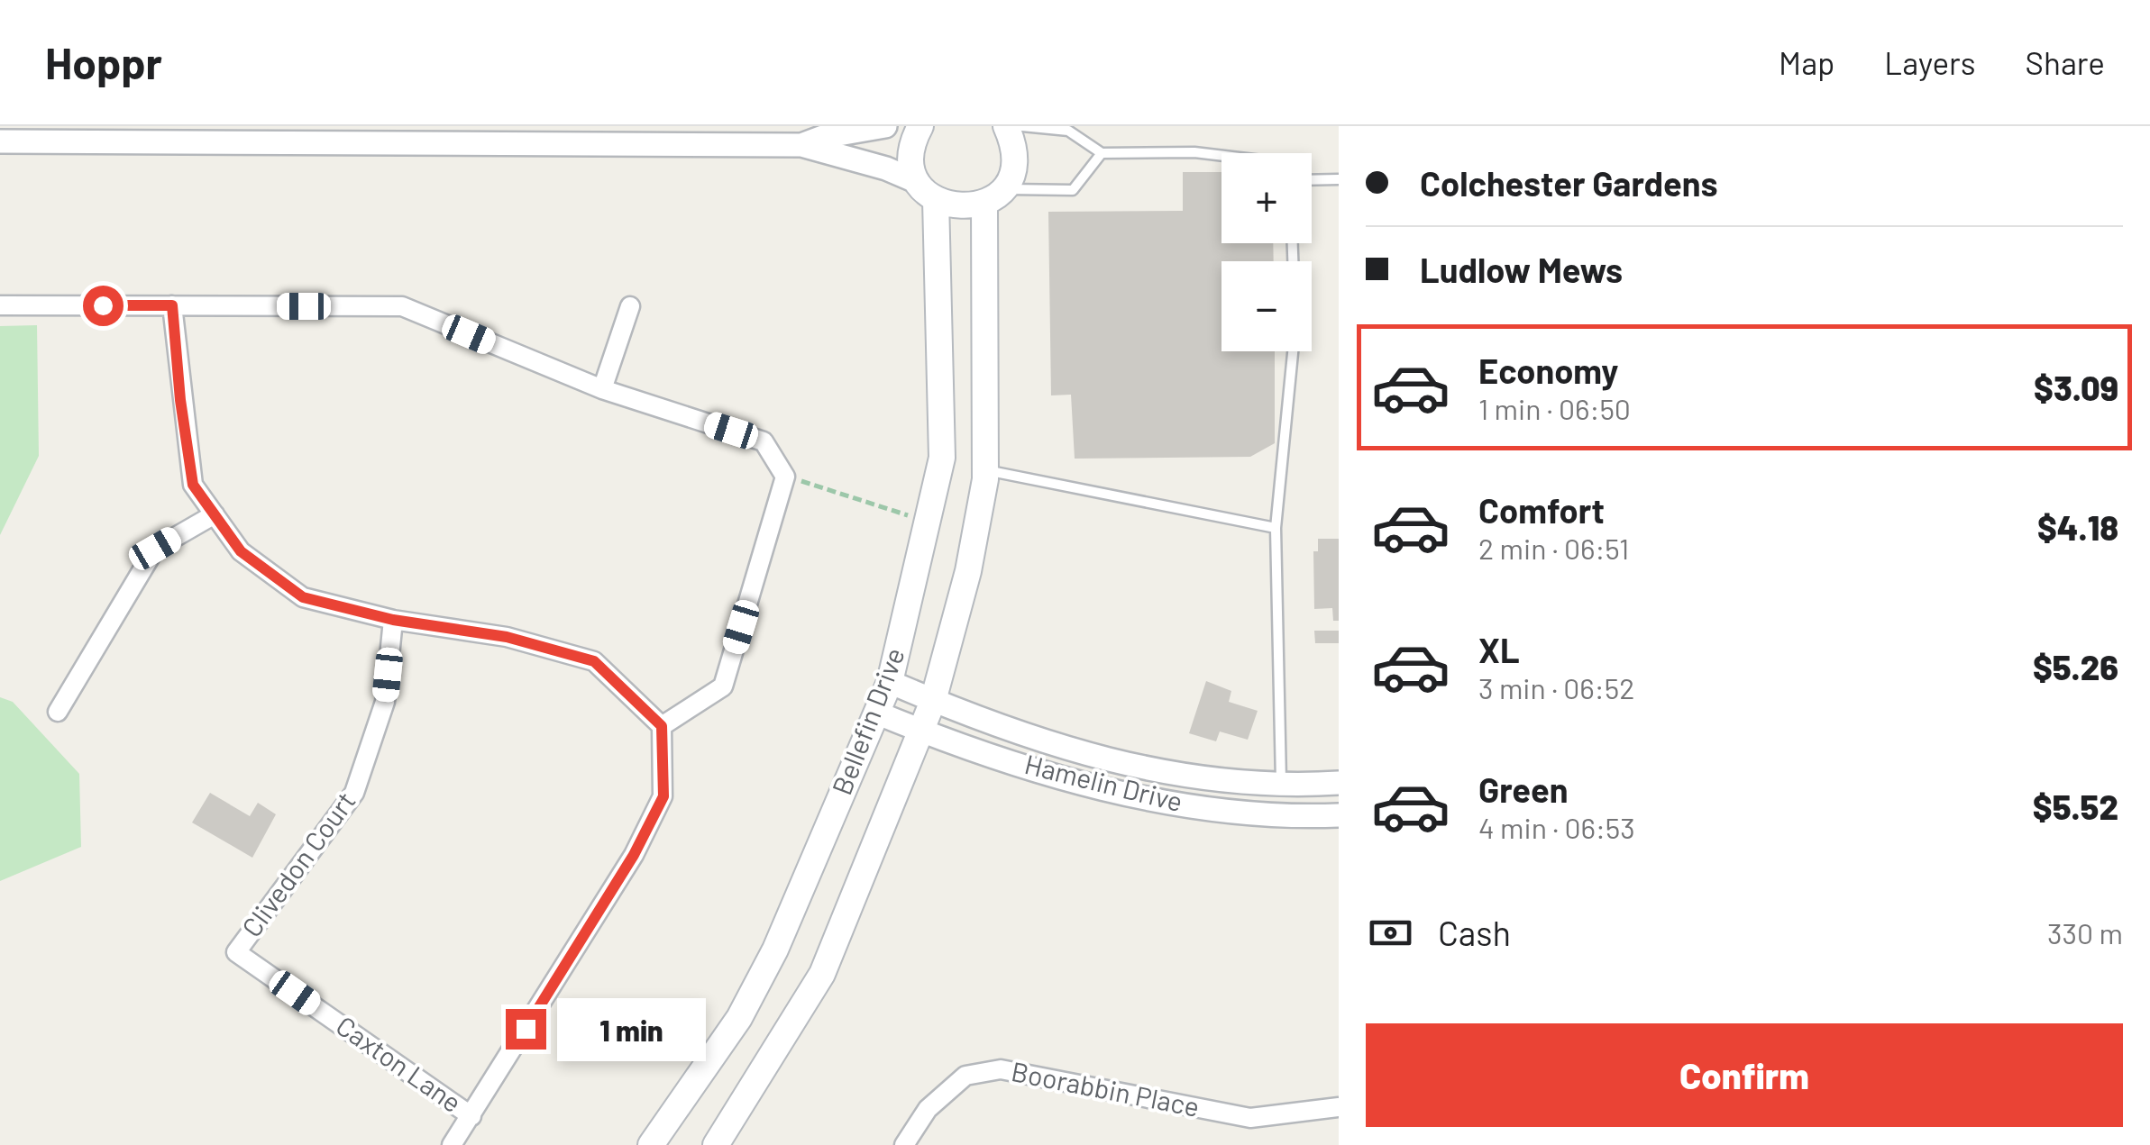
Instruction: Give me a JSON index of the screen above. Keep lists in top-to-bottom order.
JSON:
{
  "streets": {
    "main road": ["Bellefin Drive"],
    "street": [
      "Hamelin Drive",
      "Clivedon Court",
      "Caxton Lane",
      "Boorabbin Place"
    ]
  },
  "crossings": [
    ["Bellefin Drive", "Hamelin Drive"],
    ["Clivedon Court", "Caxton Lane"]
  ],
  "page": {
    "header": "Hoppr",
    "nav": ["Map", "Layers", "Share"],
    "banner": ["Colchester Gardens", "Ludlow Mews"],
    "map_buttons": ["+", "−"],
    "list": [
      {
        "name": "Economy",
        "note": "1 min · 06:50",
        "value": "$3.09"
      },
      {
        "name": "Comfort",
        "note": "2 min · 06:51",
        "value": "$4.18"
      },
      {
        "name": "XL",
        "note": "3 min · 06:52",
        "value": "$5.26"
      },
      {
        "name": "Green",
        "note": "4 min · 06:53",
        "value": "$5.52"
      }
    ],
    "pay": ["Cash", "330 m"],
    "bubble": "1 min",
    "buttons": "Confirm"
  }
}
